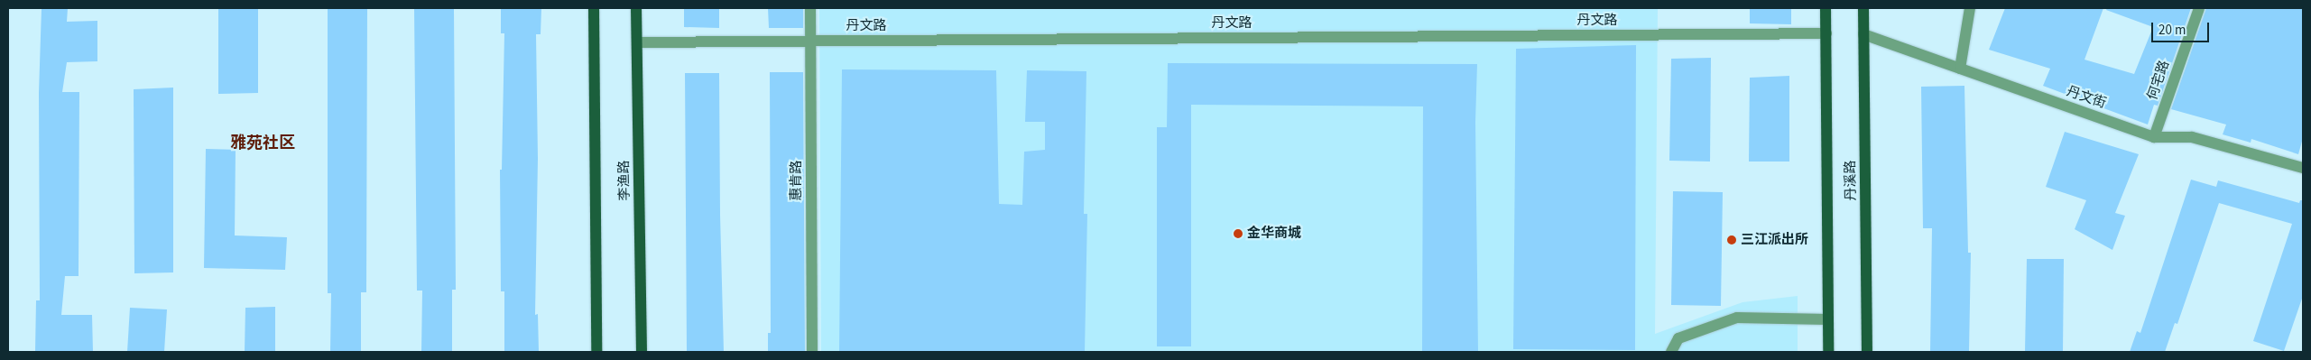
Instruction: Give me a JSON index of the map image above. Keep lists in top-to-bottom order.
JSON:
{
  "streets": {
    "main road": ["李渔路", "丹溪路"],
    "street": [
      "丹文路",
      "何宅路",
      "丹文街",
      "惠肯路"
    ]
  },
  "crossings": [
    ["丹文路", "李渔路"],
    ["丹文路", "惠肯路"],
    ["丹文路", "丹溪路"],
    ["何宅路", "丹文街"],
    ["丹文街", "丹溪路"]
  ],
  "districts": ["雅苑社区"],
  "places": ["金华商城", "三江派出所"],
  "scale_bar": "20 m"
}
